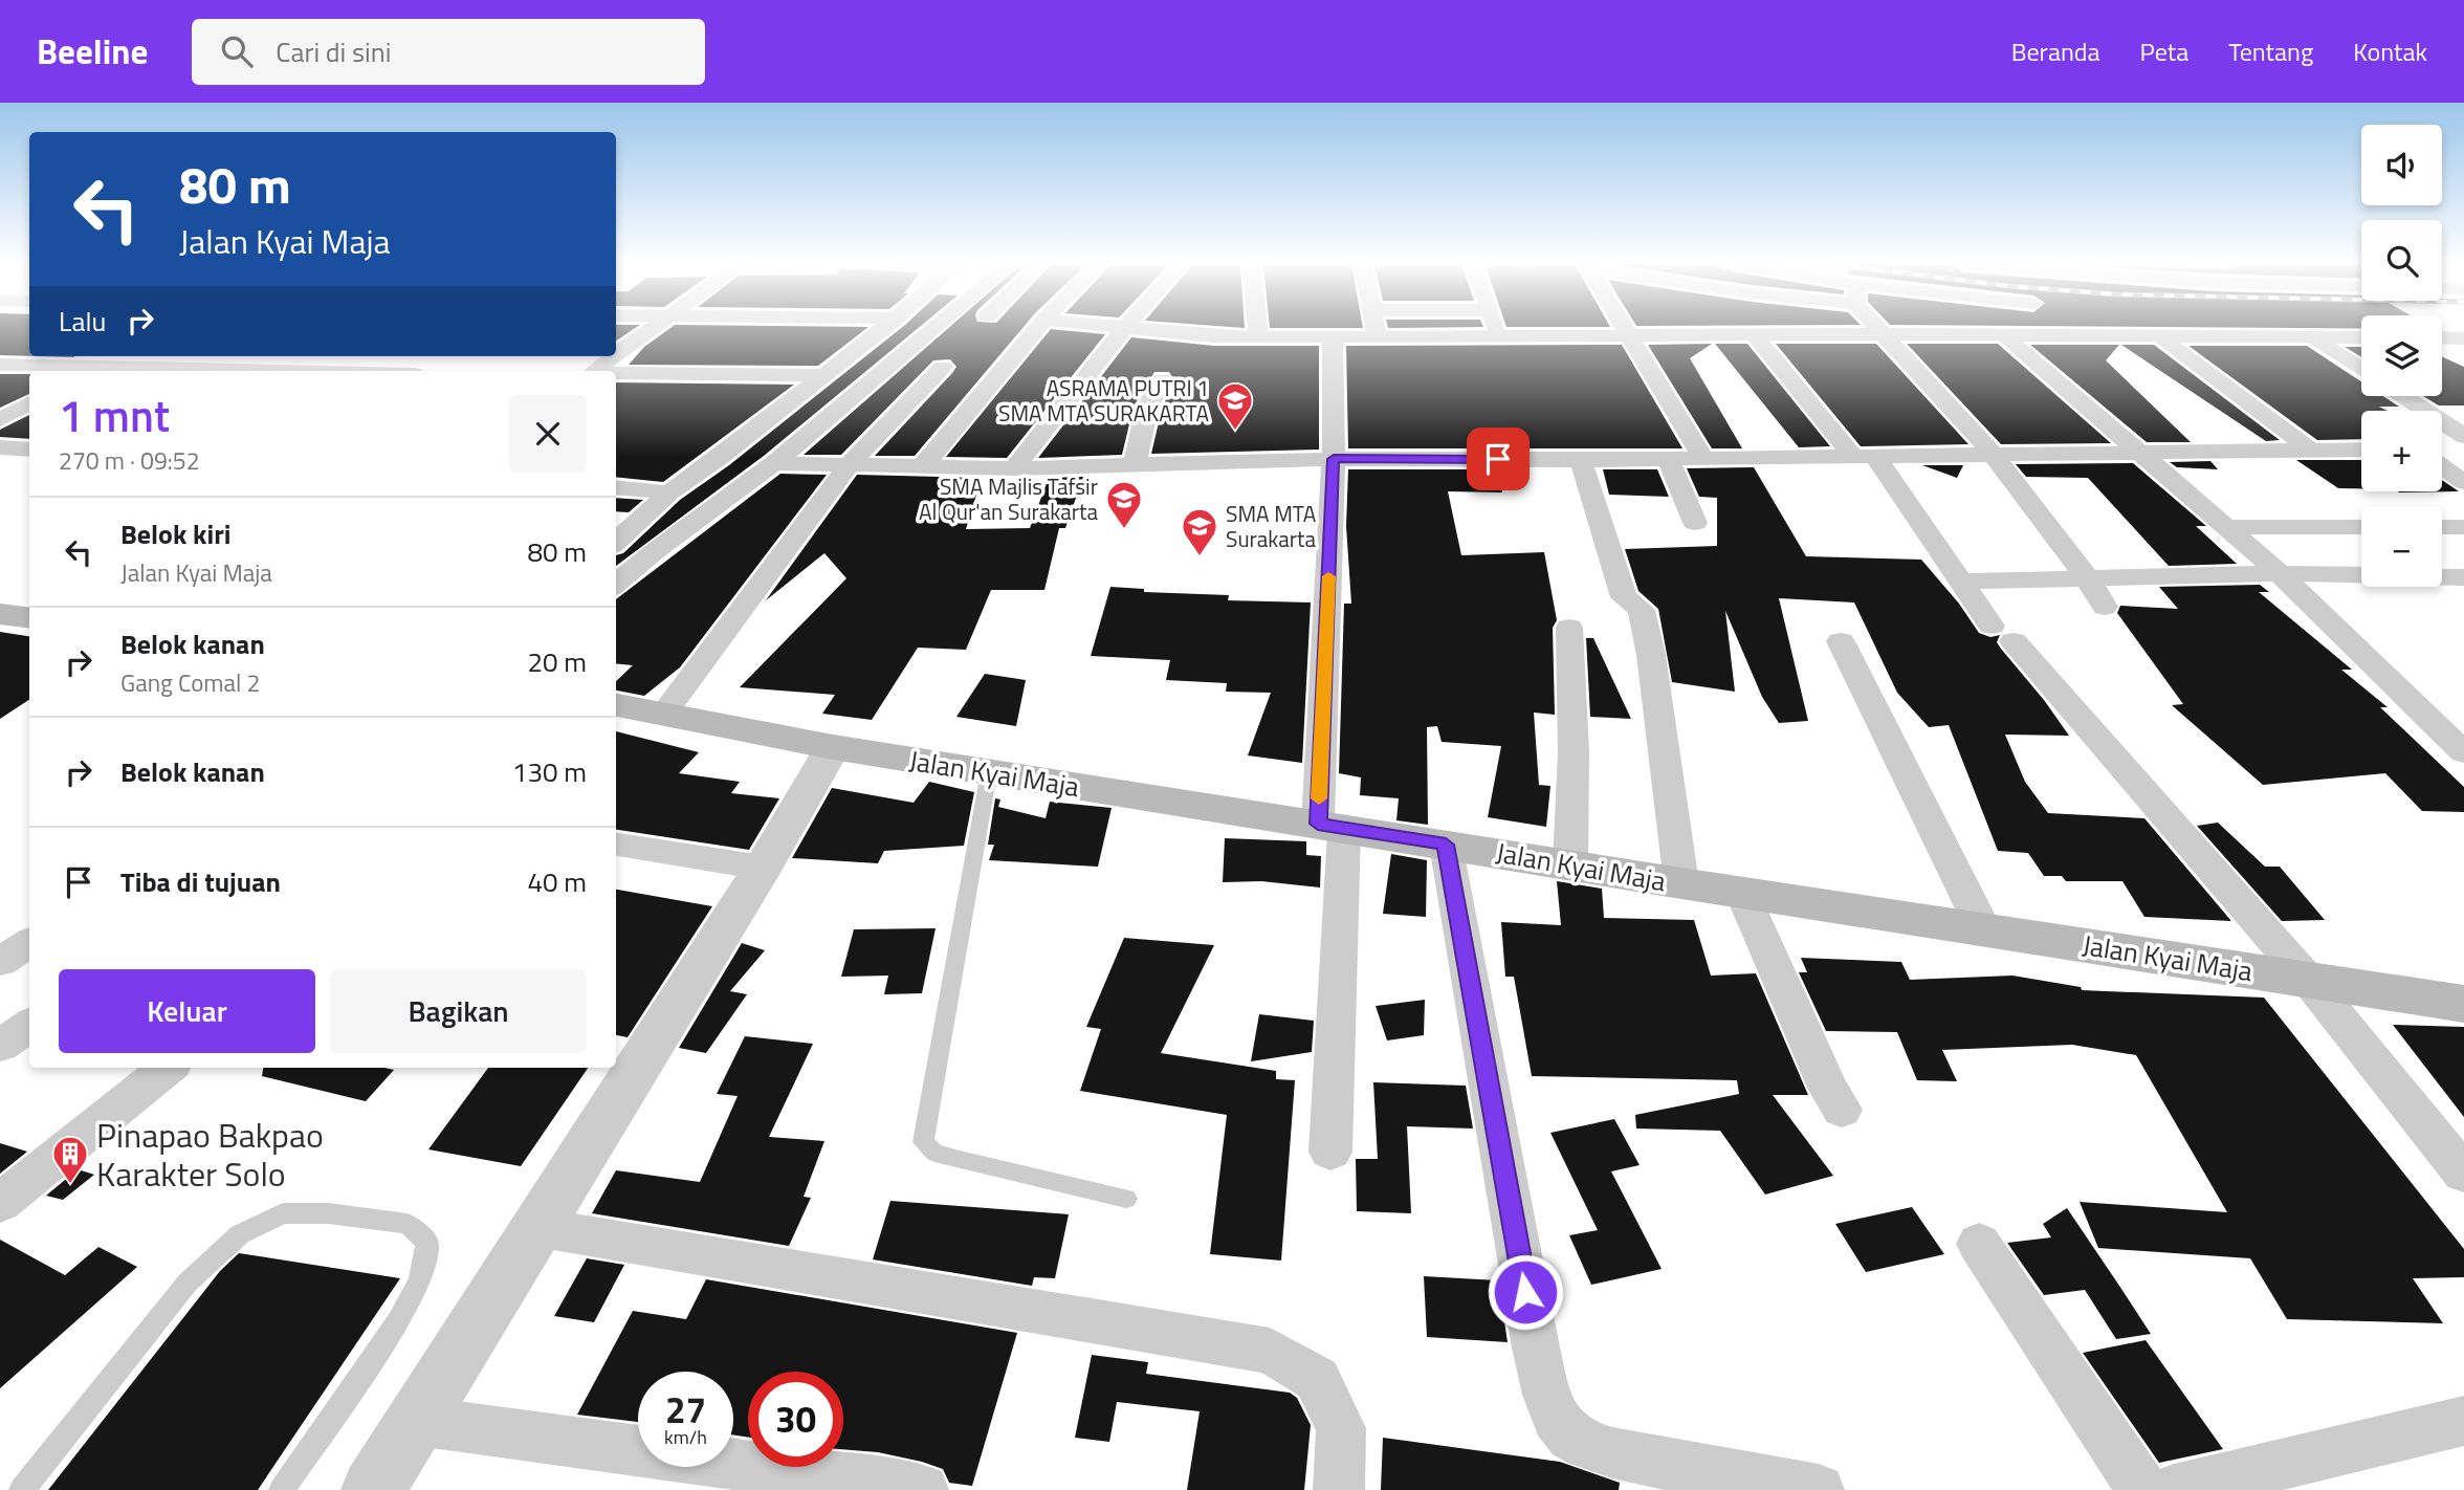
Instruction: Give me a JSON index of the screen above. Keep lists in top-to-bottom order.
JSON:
{
  "streets": {
    "main road": ["Jalan Kyai Maja"]
  },
  "places": {
    "school or university": ["ASRAMA PUTRI 1 SMA MTA SURAKARTA", "SMA Majlis Tafsir Al Qur'an Surakarta", "SMA MTA Surakarta"],
    "building": ["Pinapao Bakpao Karakter Solo"]
  },
  "page": {
    "header": "Beeline",
    "search": "Cari di sini",
    "nav": [
      "Beranda",
      "Peta",
      "Tentang",
      "Kontak"
    ],
    "map_buttons": ["+", "−"],
    "turn": ["80 m", "Jalan Kyai Maja"],
    "then": "Lalu",
    "heading": ["1 mnt", "270 m · 09:52"],
    "list": [
      {
        "name": "Belok kiri",
        "note": "Jalan Kyai Maja",
        "value": "80 m"
      },
      {
        "name": "Belok kanan",
        "note": "Gang Comal 2",
        "value": "20 m"
      },
      {
        "name": "Belok kanan",
        "value": "130 m"
      },
      {
        "name": "Tiba di tujuan",
        "value": "40 m"
      }
    ],
    "buttons": ["Keluar", "Bagikan"],
    "speed": "27 km/h",
    "limit": "30"
  }
}
